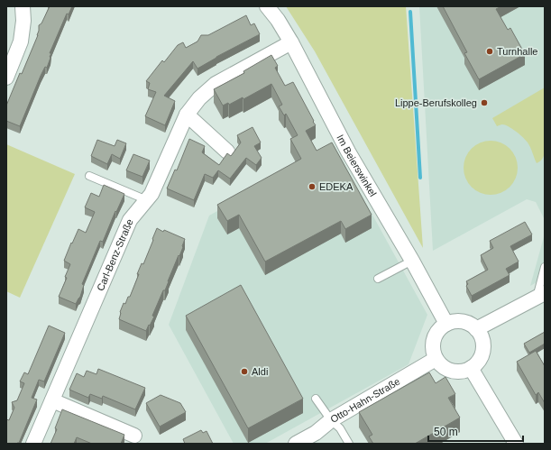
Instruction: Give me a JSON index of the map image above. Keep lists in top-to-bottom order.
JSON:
{
  "streets": {
    "street": ["Im Beierswinkel", "Carl-Benz-Straße", "Otto-Hahn-Straße"]
  },
  "crossings": [
    ["Im Beierswinkel", "Carl-Benz-Straße"],
    ["Im Beierswinkel", "Otto-Hahn-Straße"]
  ],
  "places": [
    "Turnhalle",
    "Lippe-Berufskolleg",
    "EDEKA",
    "Aldi"
  ],
  "scale_bar": "50 m"
}
